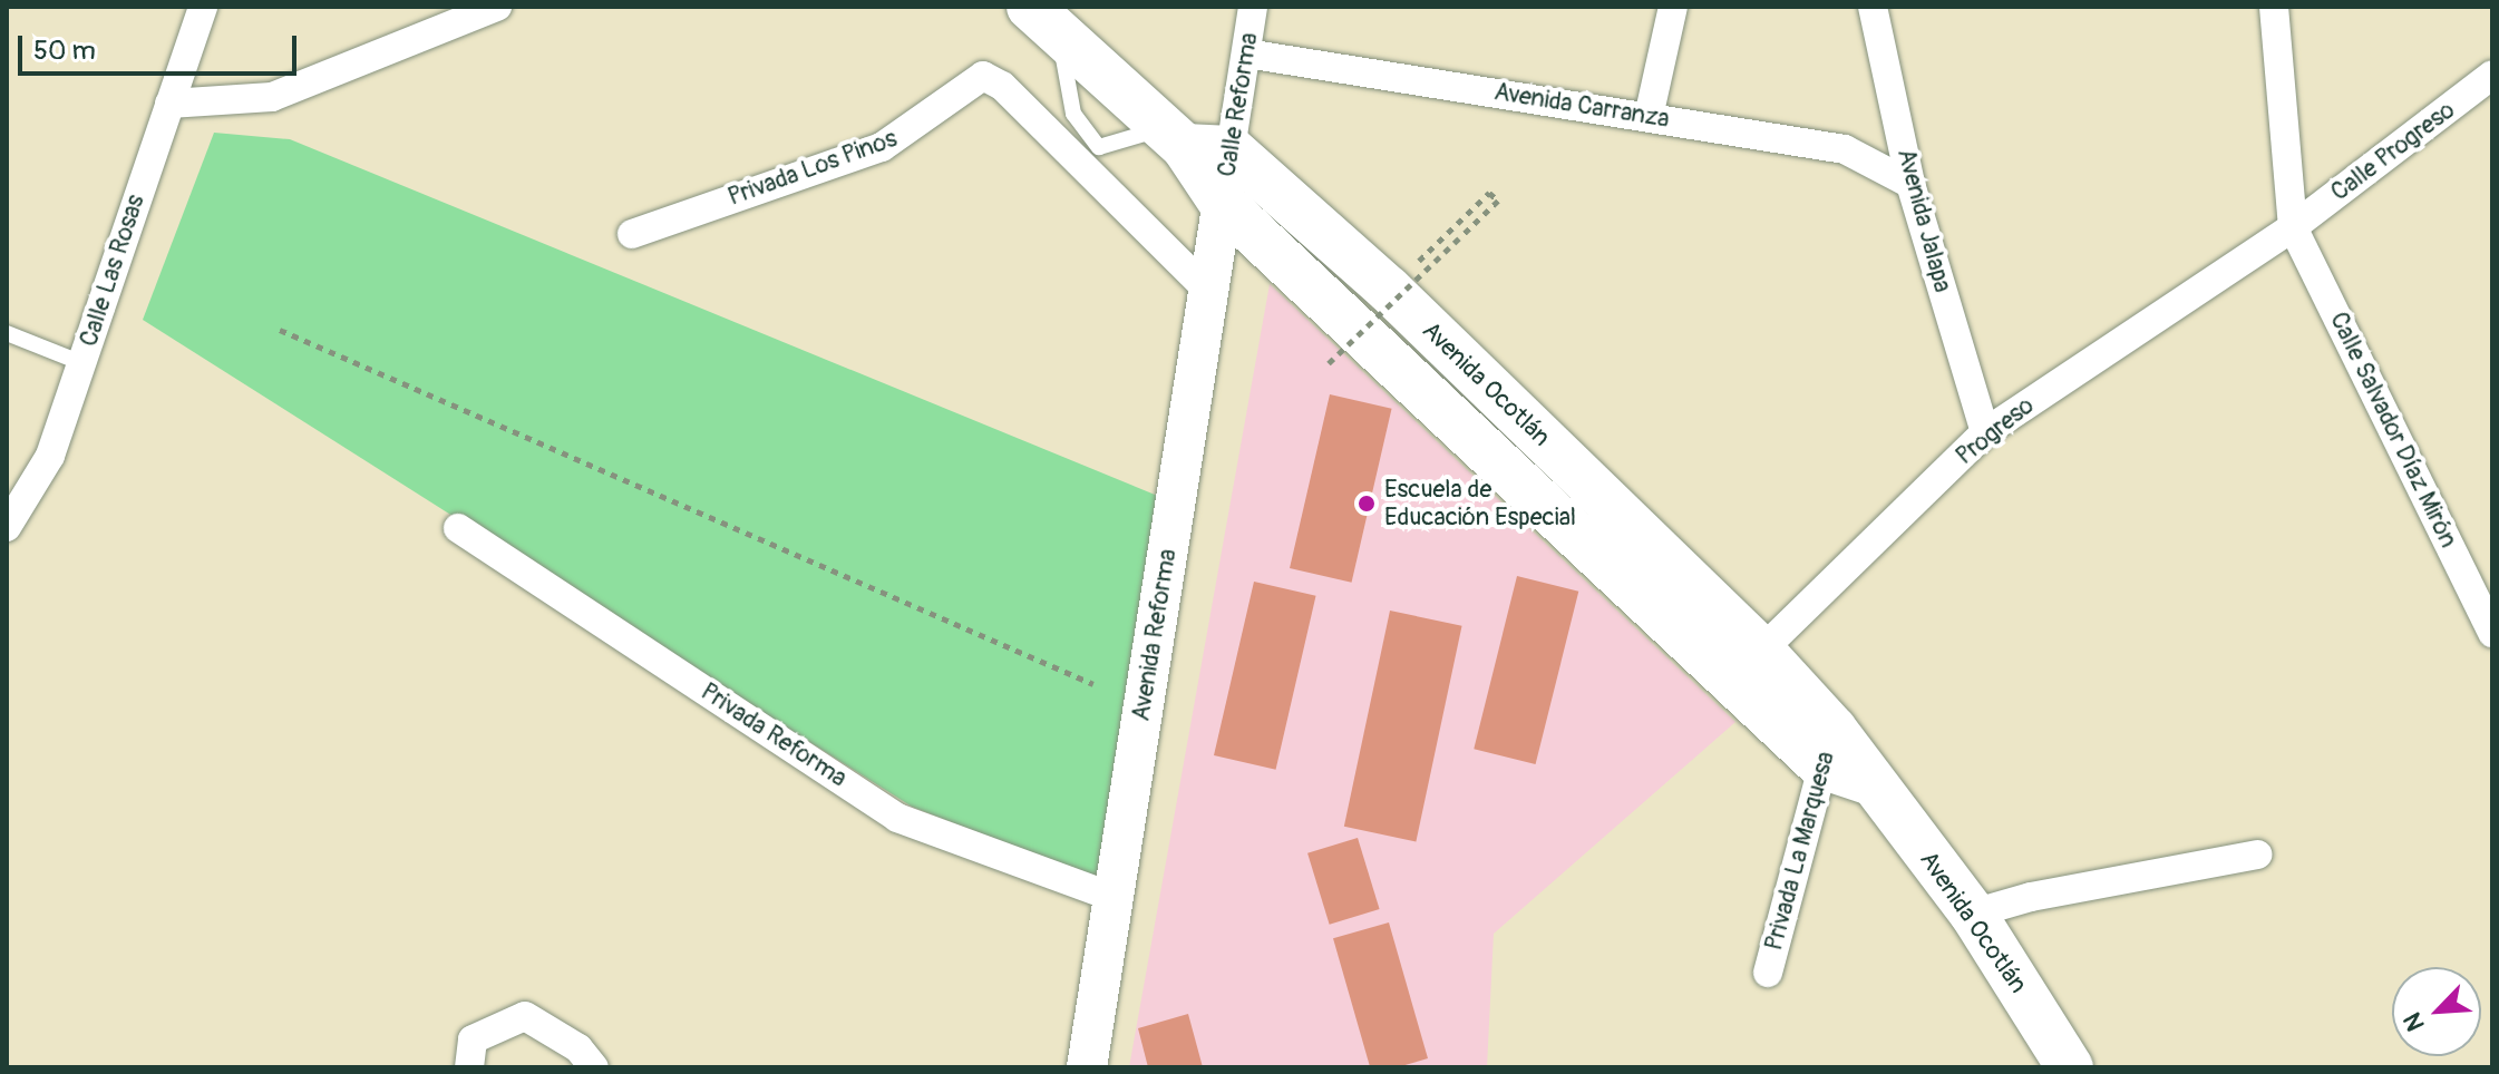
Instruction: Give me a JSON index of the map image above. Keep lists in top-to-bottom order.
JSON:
{
  "streets": {
    "main road": ["Avenida Ocotlán"],
    "street": [
      "Calle Reforma",
      "Avenida Carranza",
      "Calle Progreso",
      "Privada Los Pinos",
      "Avenida Jalapa",
      "Calle Las Rosas",
      "Calle Salvador Díaz Mirón",
      "Progreso",
      "Avenida Reforma",
      "Privada Reforma",
      "Privada La Marquesa"
    ]
  },
  "crossings": [
    ["Calle Reforma", "Avenida Carranza"],
    ["Calle Reforma", "Avenida Ocotlán"],
    ["Calle Reforma", "Avenida Reforma"],
    ["Avenida Carranza", "Avenida Jalapa"],
    ["Calle Progreso", "Calle Salvador Díaz Mirón"],
    ["Calle Progreso", "Progreso"],
    ["Privada Los Pinos", "Avenida Reforma"],
    ["Avenida Jalapa", "Progreso"],
    ["Avenida Ocotlán", "Progreso"],
    ["Avenida Ocotlán", "Avenida Reforma"],
    ["Avenida Ocotlán", "Privada La Marquesa"],
    ["Calle Salvador Díaz Mirón", "Progreso"],
    ["Avenida Reforma", "Privada Reforma"]
  ],
  "places": ["Escuela de Educación Especial"],
  "scale_bar": "50 m",
  "north": "bottom left"
}
